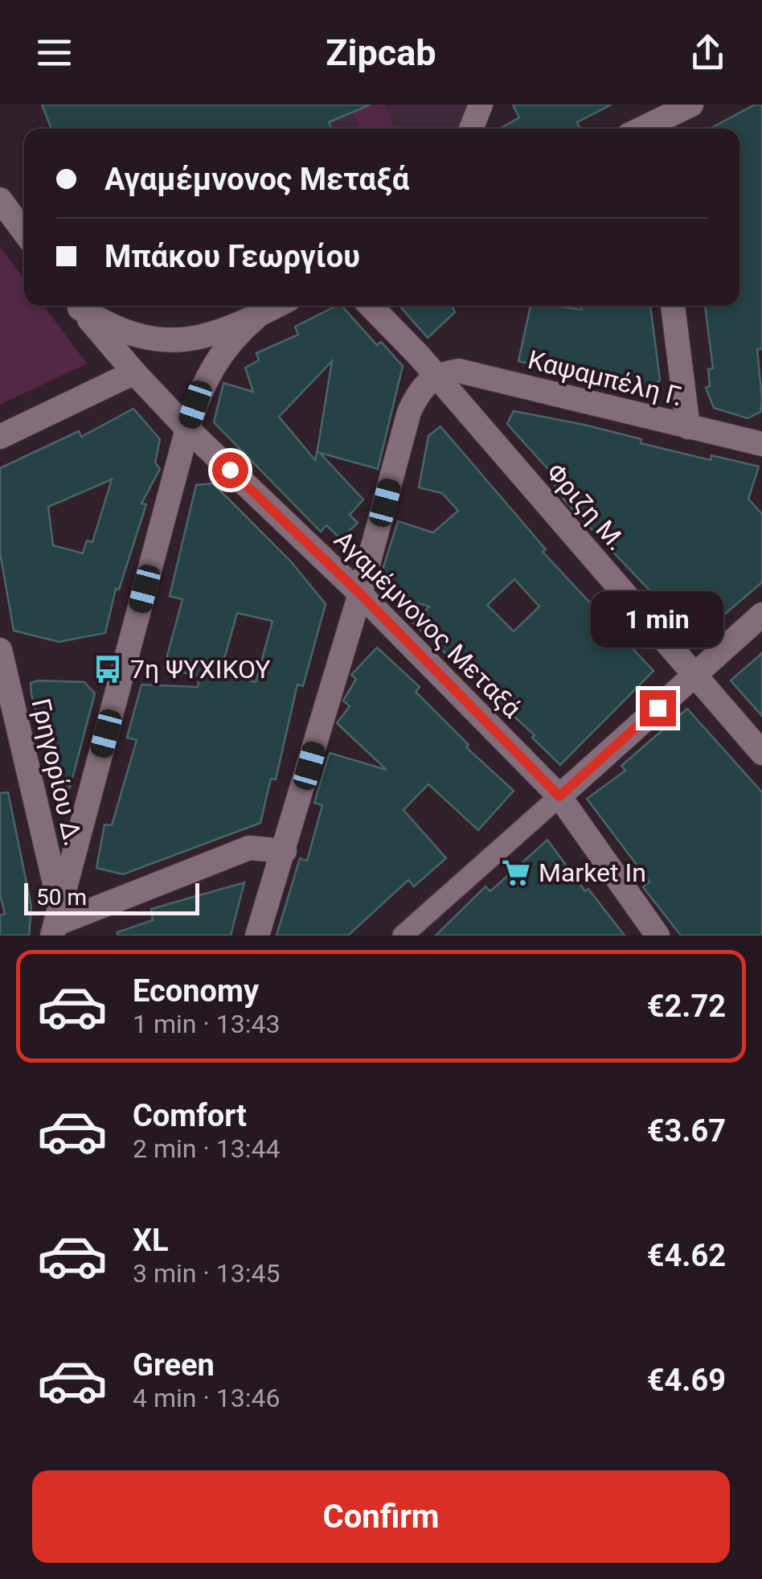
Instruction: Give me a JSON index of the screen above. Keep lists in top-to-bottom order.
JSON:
{
  "streets": {
    "street": [
      "Καψαμπέλη Γ.",
      "Φριζη Μ.",
      "Αγαμέμνονος Μεταξά",
      "Γρηγορίου Δ."
    ]
  },
  "crossings": [
    ["Καψαμπέλη Γ.", "Φριζη Μ."]
  ],
  "places": {
    "bus stop": ["7η ΨΥΧΙΚΟΥ"],
    "supermarket": ["Market In"]
  },
  "scale_bar": "50 m",
  "page": {
    "header": "Zipcab",
    "banner": ["Αγαμέμνονος Μεταξά", "Μπάκου Γεωργίου"],
    "bubble": "1 min",
    "scale": "50 m",
    "list": [
      {
        "name": "Economy",
        "note": "1 min · 13:43",
        "value": "€2.72"
      },
      {
        "name": "Comfort",
        "note": "2 min · 13:44",
        "value": "€3.67"
      },
      {
        "name": "XL",
        "note": "3 min · 13:45",
        "value": "€4.62"
      },
      {
        "name": "Green",
        "note": "4 min · 13:46",
        "value": "€4.69"
      }
    ],
    "buttons": "Confirm"
  }
}
